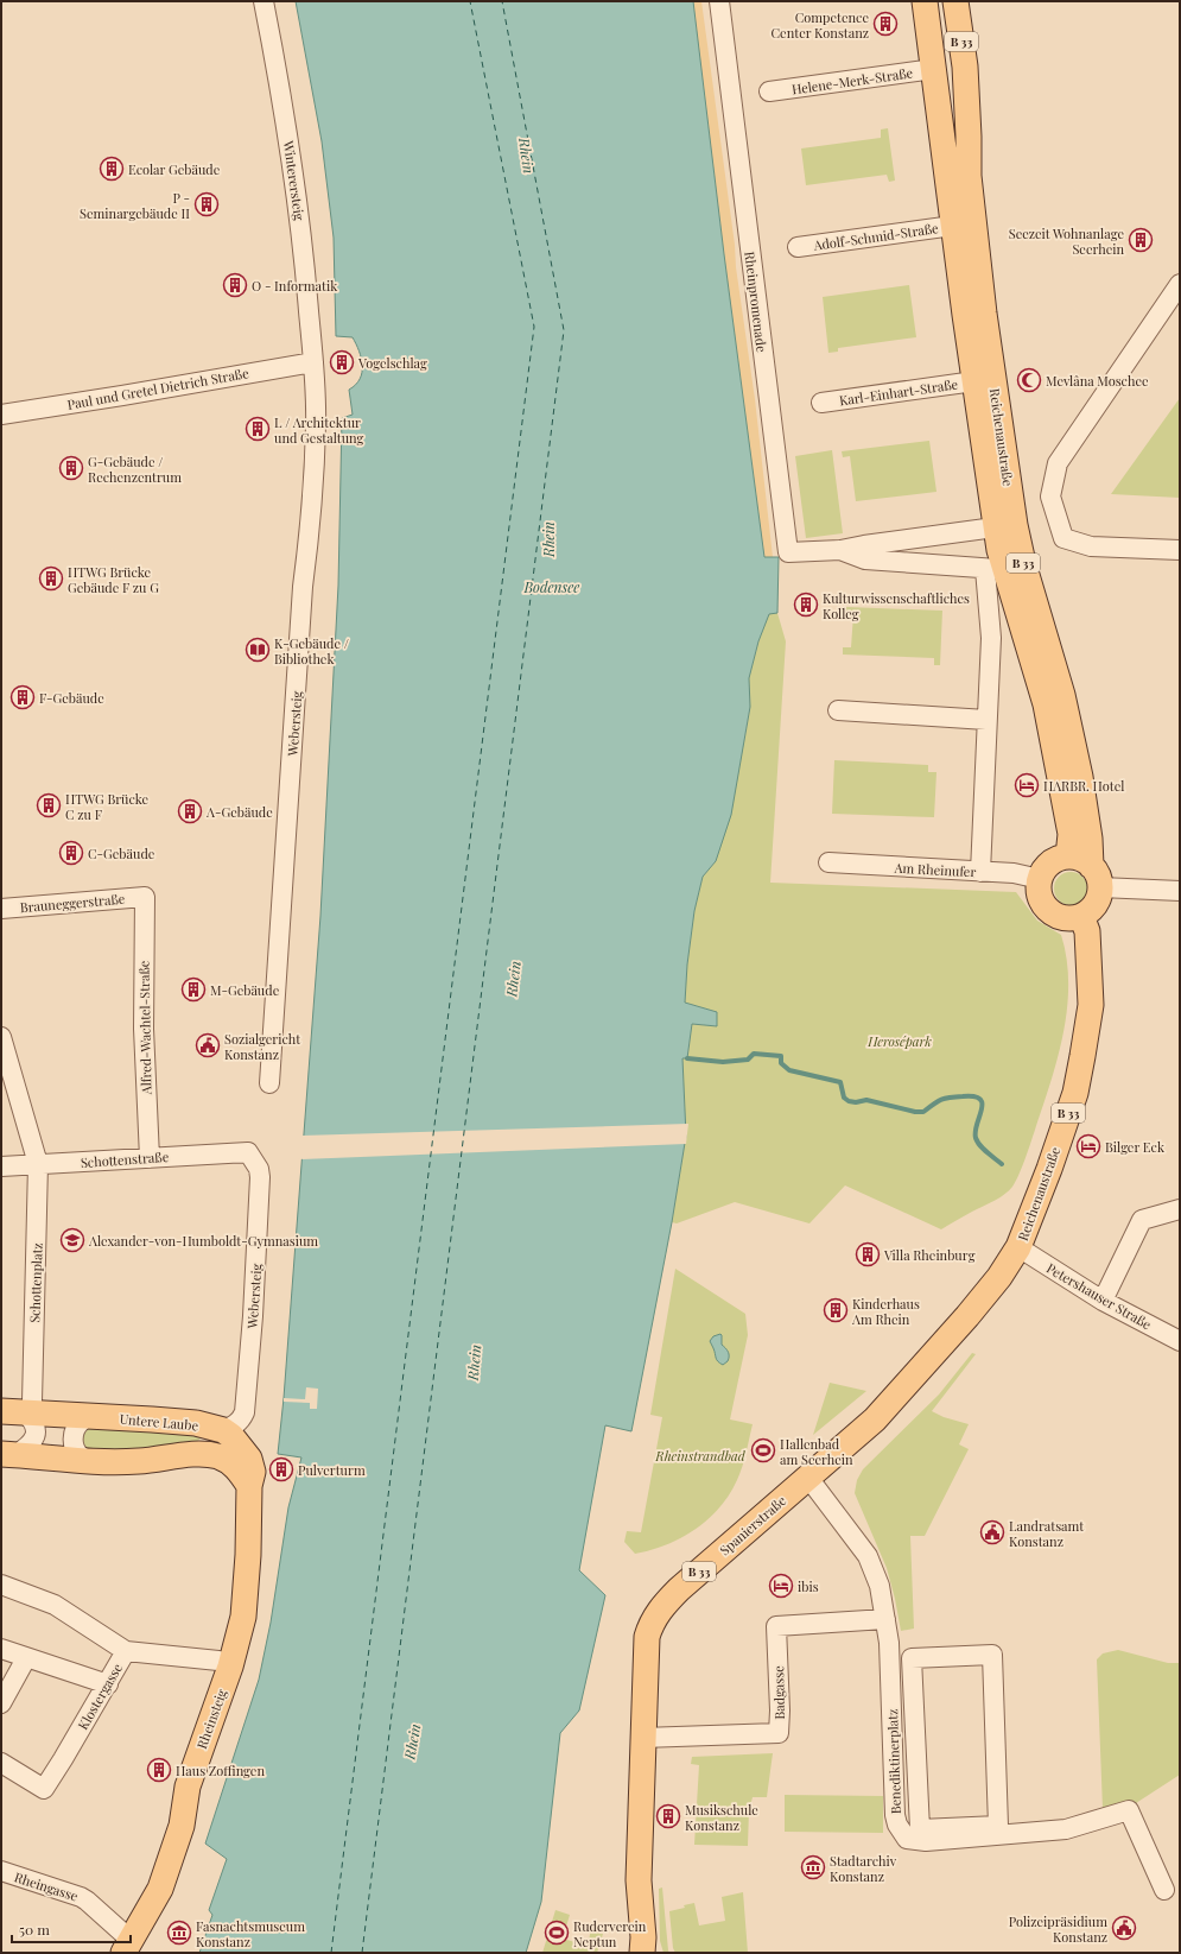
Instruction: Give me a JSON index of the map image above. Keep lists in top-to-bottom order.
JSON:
{
  "streets": {
    "main road": [
      "B 33",
      "Reichenaustraße",
      "Untere Laube",
      "Spanierstraße",
      "Rheinsteig"
    ],
    "street": [
      "Helene-Merk-Straße",
      "Winterersteig",
      "Adolf-Schmid-Straße",
      "Rheinpromenade",
      "Paul und Gretel Dietrich Straße",
      "Karl-Einhart-Straße",
      "Webersteig",
      "Am Rheinufer",
      "Brauneggerstraße",
      "Alfred-Wachtel-Straße",
      "Schottenstraße",
      "Schottenplatz",
      "Petershauser Straße",
      "Badgasse",
      "Klostergasse",
      "Benediktinerplatz",
      "Rheingasse"
    ]
  },
  "crossings": [
    ["Helene-Merk-Straße", "Reichenaustraße"],
    ["Winterersteig", "Paul und Gretel Dietrich Straße"],
    ["Winterersteig", "Webersteig"],
    ["Adolf-Schmid-Straße", "Reichenaustraße"],
    ["Paul und Gretel Dietrich Straße", "Webersteig"],
    ["Karl-Einhart-Straße", "Reichenaustraße"],
    ["Reichenaustraße", "Am Rheinufer"],
    ["Reichenaustraße", "Petershauser Straße"],
    ["Reichenaustraße", "Spanierstraße"],
    ["Webersteig", "Schottenstraße"],
    ["Webersteig", "Untere Laube"],
    ["Brauneggerstraße", "Alfred-Wachtel-Straße"],
    ["Alfred-Wachtel-Straße", "Schottenstraße"],
    ["Schottenstraße", "Schottenplatz"],
    ["Schottenplatz", "Untere Laube"],
    ["Petershauser Straße", "Spanierstraße"],
    ["Spanierstraße", "Badgasse"],
    ["Spanierstraße", "Benediktinerplatz"],
    ["Badgasse", "Benediktinerplatz"],
    ["Klostergasse", "Rheinsteig"],
    ["Rheinsteig", "Rheingasse"]
  ],
  "water": ["Rhein", "Bodensee"],
  "parks": ["Herosépark", "Rheinstrandbad"],
  "places": {
    "building": [
      "Competence Center Konstanz",
      "Ecolar Gebäude",
      "P - Seminargebäude II",
      "Seezeit Wohnanlage Seerhein",
      "O - Informatik",
      "Vogelschlag",
      "L / Architektur und Gestaltung",
      "G-Gebäude / Rechenzentrum",
      "HTWG Brücke Gebäude F zu G",
      "Kulturwissenschaftliches Kolleg",
      "F-Gebäude",
      "HTWG Brücke C zu F",
      "A-Gebäude",
      "C-Gebäude",
      "M-Gebäude",
      "Villa Rheinburg",
      "Kinderhaus Am Rhein",
      "Pulverturm",
      "Haus Zoffingen",
      "Musikschule Konstanz"
    ],
    "mosque": ["Mevlâna Moschee"],
    "library": ["K-Gebäude / Bibliothek"],
    "hotel": ["HARBR. Hotel", "Bilger Eck", "ibis"],
    "public building": ["Sozialgericht Konstanz", "Landratsamt Konstanz", "Polizeipräsidium Konstanz"],
    "school or university": ["Alexander-von-Humboldt-Gymnasium"],
    "sports": ["Hallenbad am Seerhein", "Ruderverein Neptun"],
    "museum": ["Stadtarchiv Konstanz", "Fasnachtsmuseum Konstanz"]
  },
  "scale_bar": "50 m"
}
